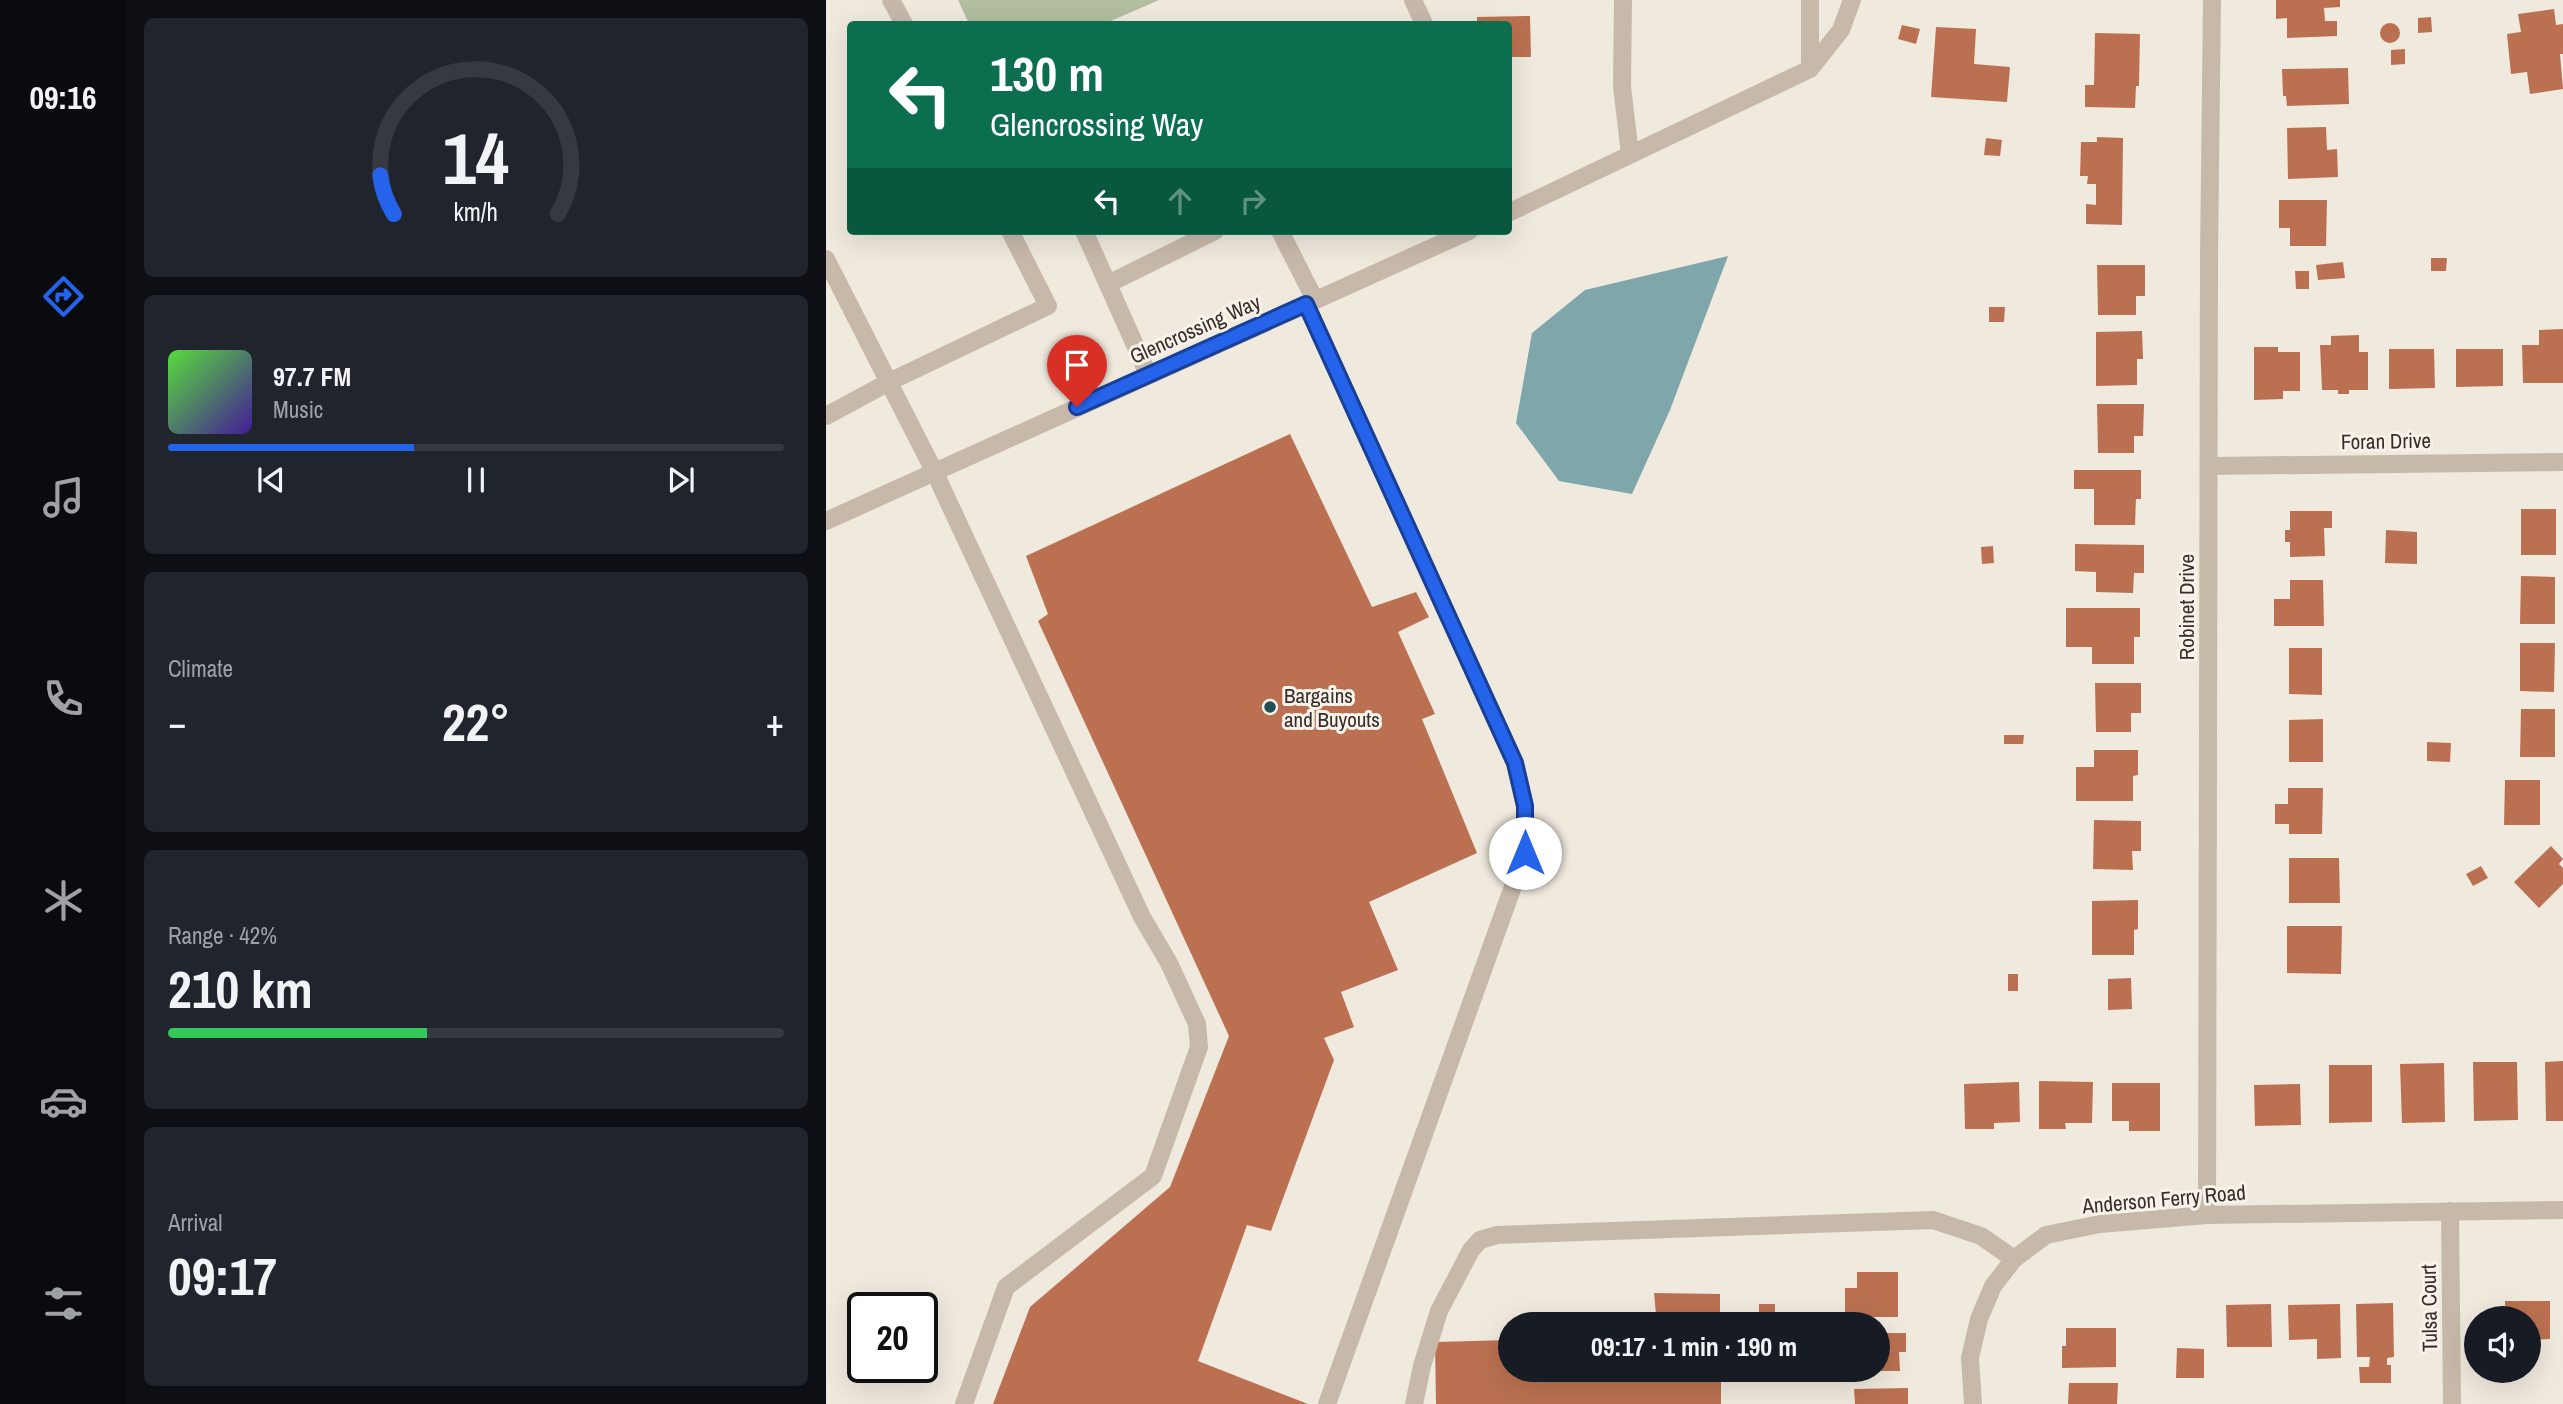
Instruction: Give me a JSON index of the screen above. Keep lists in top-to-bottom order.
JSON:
{
  "streets": {
    "street": [
      "Glencrossing Way",
      "Foran Drive",
      "Robinet Drive",
      "Anderson Ferry Road",
      "Tulsa Court"
    ]
  },
  "crossings": [
    ["Foran Drive", "Robinet Drive"],
    ["Robinet Drive", "Anderson Ferry Road"],
    ["Anderson Ferry Road", "Tulsa Court"]
  ],
  "places": ["Bargains and Buyouts"],
  "page": {
    "tabs": "09:16",
    "turn": ["130 m", "Glencrossing Way"],
    "song": ["97.7 FM", "Music"],
    "tile": [
      "Climate",
      ["Range · 42%", "210 km"],
      ["Arrival", "09:17"]
    ],
    "heat": ["−", "22°", "+"],
    "limit": "20",
    "trip": "09:17 · 1 min · 190 m",
    "gauge": ["14", "km/h"]
  }
}
